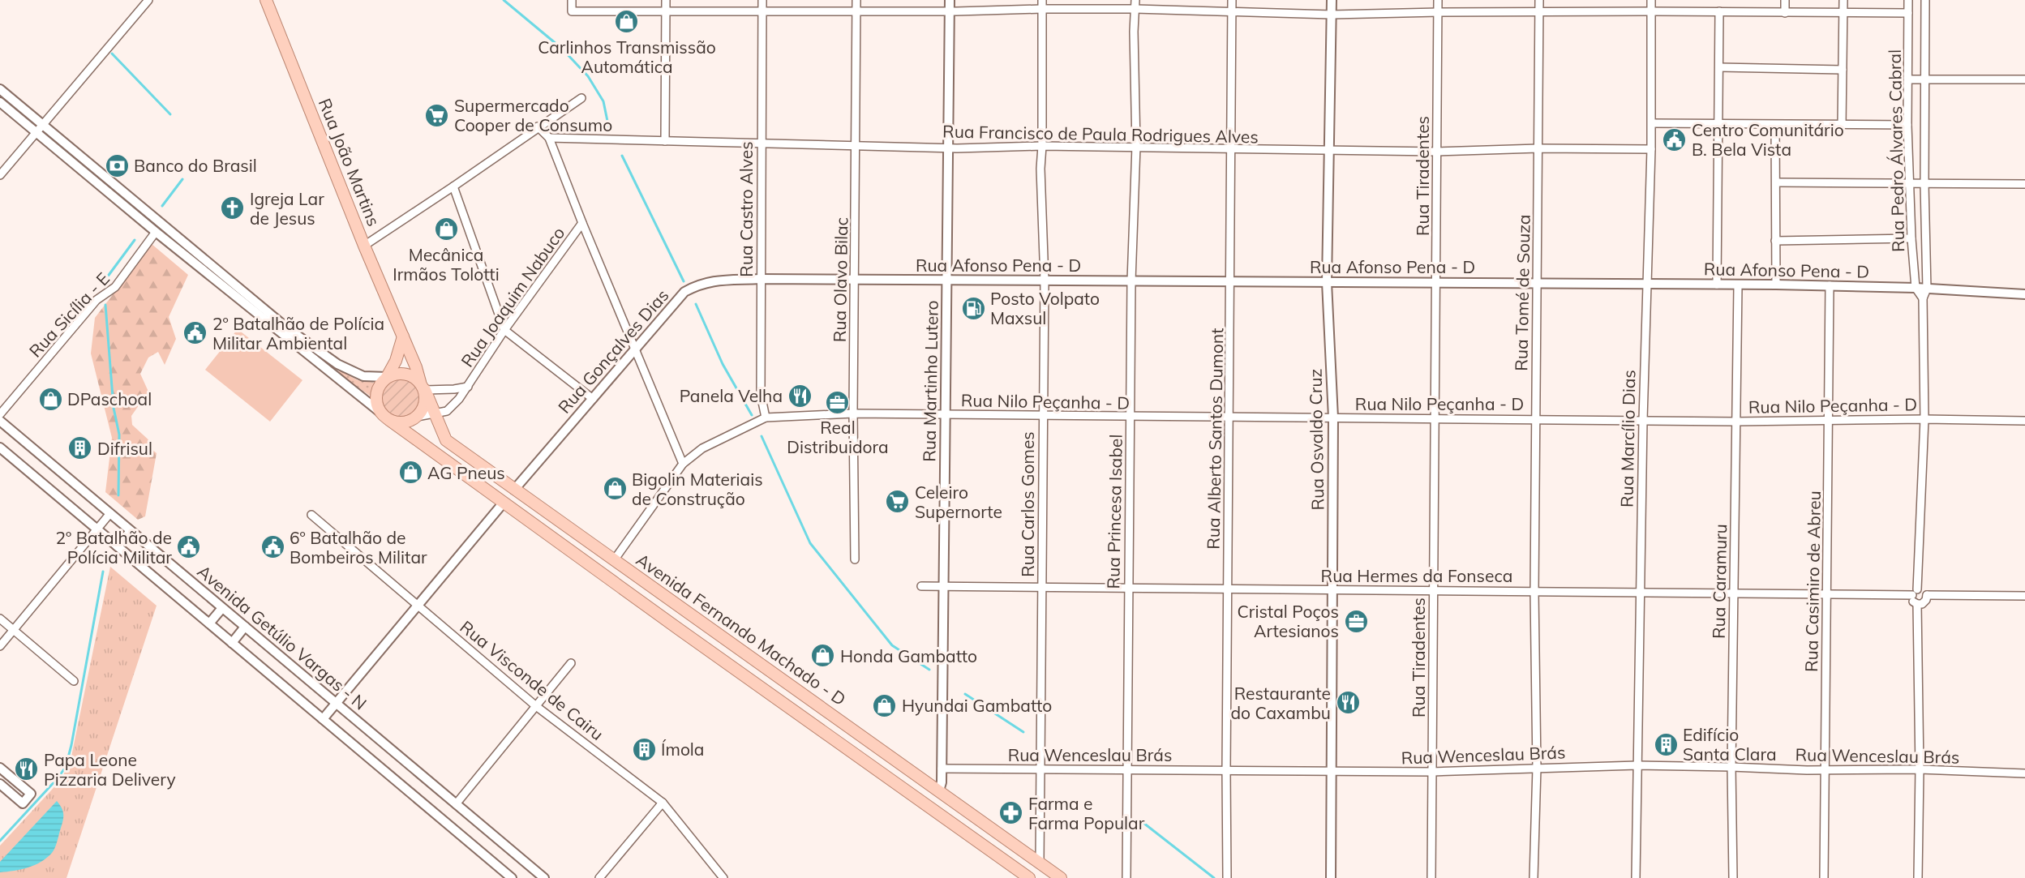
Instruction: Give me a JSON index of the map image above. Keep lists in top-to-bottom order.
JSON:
{
  "streets": {
    "main road": ["Rua João Martins", "Avenida Fernando Machado - D"],
    "street": [
      "Rua Francisco de Paula Rodrigues Alves",
      "Rua Pedro Álvares Cabral",
      "Rua Tiradentes",
      "Rua Castro Alves",
      "Rua Afonso Pena - D",
      "Rua Olavo Bilac",
      "Rua Tomé de Souza",
      "Rua Joaquim Nabuco",
      "Rua Sicília - E",
      "Rua Gonçalves Dias",
      "Rua Martinho Lutero",
      "Rua Nilo Peçanha - D",
      "Rua Alberto Santos Dumont",
      "Rua Marcílio Dias",
      "Rua Osvaldo Cruz",
      "Rua Carlos Gomes",
      "Rua Princesa Isabel",
      "Rua Hermes da Fonseca",
      "Rua Caramuru",
      "Rua Casimiro de Abreu",
      "Avenida Getúlio Vargas - N",
      "Rua Visconde de Cairu",
      "Rua Wenceslau Brás"
    ]
  },
  "crossings": [
    ["Rua Francisco de Paula Rodrigues Alves", "Rua Tiradentes"],
    ["Rua Francisco de Paula Rodrigues Alves", "Rua Castro Alves"],
    ["Rua Francisco de Paula Rodrigues Alves", "Rua Olavo Bilac"],
    ["Rua Francisco de Paula Rodrigues Alves", "Rua Tomé de Souza"],
    ["Rua Francisco de Paula Rodrigues Alves", "Rua Martinho Lutero"],
    ["Rua Francisco de Paula Rodrigues Alves", "Rua Alberto Santos Dumont"],
    ["Rua Francisco de Paula Rodrigues Alves", "Rua Marcílio Dias"],
    ["Rua Francisco de Paula Rodrigues Alves", "Rua Osvaldo Cruz"],
    ["Rua Francisco de Paula Rodrigues Alves", "Rua Carlos Gomes"],
    ["Rua Francisco de Paula Rodrigues Alves", "Rua Princesa Isabel"],
    ["Rua Pedro Álvares Cabral", "Rua Afonso Pena - D"],
    ["Rua Pedro Álvares Cabral", "Rua Nilo Peçanha - D"],
    ["Rua Pedro Álvares Cabral", "Rua Hermes da Fonseca"],
    ["Rua João Martins", "Rua Joaquim Nabuco"],
    ["Rua João Martins", "Avenida Fernando Machado - D"],
    ["Rua Tiradentes", "Rua Afonso Pena - D"],
    ["Rua Tiradentes", "Rua Nilo Peçanha - D"],
    ["Rua Tiradentes", "Rua Hermes da Fonseca"],
    ["Rua Tiradentes", "Rua Wenceslau Brás"],
    ["Rua Castro Alves", "Rua Afonso Pena - D"],
    ["Rua Castro Alves", "Rua Gonçalves Dias"],
    ["Rua Castro Alves", "Rua Nilo Peçanha - D"],
    ["Rua Afonso Pena - D", "Rua Olavo Bilac"],
    ["Rua Afonso Pena - D", "Rua Tomé de Souza"],
    ["Rua Afonso Pena - D", "Rua Gonçalves Dias"],
    ["Rua Afonso Pena - D", "Rua Martinho Lutero"],
    ["Rua Afonso Pena - D", "Rua Alberto Santos Dumont"],
    ["Rua Afonso Pena - D", "Rua Marcílio Dias"],
    ["Rua Afonso Pena - D", "Rua Osvaldo Cruz"],
    ["Rua Afonso Pena - D", "Rua Carlos Gomes"],
    ["Rua Afonso Pena - D", "Rua Princesa Isabel"],
    ["Rua Afonso Pena - D", "Rua Caramuru"],
    ["Rua Afonso Pena - D", "Rua Casimiro de Abreu"],
    ["Rua Olavo Bilac", "Rua Nilo Peçanha - D"],
    ["Rua Tomé de Souza", "Rua Nilo Peçanha - D"],
    ["Rua Tomé de Souza", "Rua Hermes da Fonseca"],
    ["Rua Tomé de Souza", "Rua Wenceslau Brás"],
    ["Rua Joaquim Nabuco", "Avenida Fernando Machado - D"],
    ["Rua Sicília - E", "Avenida Fernando Machado - D"],
    ["Rua Gonçalves Dias", "Avenida Fernando Machado - D"],
    ["Rua Martinho Lutero", "Rua Nilo Peçanha - D"],
    ["Rua Martinho Lutero", "Rua Hermes da Fonseca"],
    ["Rua Martinho Lutero", "Avenida Fernando Machado - D"],
    ["Rua Martinho Lutero", "Rua Wenceslau Brás"],
    ["Rua Nilo Peçanha - D", "Rua Alberto Santos Dumont"],
    ["Rua Nilo Peçanha - D", "Rua Marcílio Dias"],
    ["Rua Nilo Peçanha - D", "Rua Osvaldo Cruz"],
    ["Rua Nilo Peçanha - D", "Rua Carlos Gomes"],
    ["Rua Nilo Peçanha - D", "Rua Princesa Isabel"],
    ["Rua Nilo Peçanha - D", "Rua Caramuru"],
    ["Rua Nilo Peçanha - D", "Rua Casimiro de Abreu"],
    ["Rua Alberto Santos Dumont", "Rua Hermes da Fonseca"],
    ["Rua Alberto Santos Dumont", "Rua Wenceslau Brás"],
    ["Rua Marcílio Dias", "Rua Hermes da Fonseca"],
    ["Rua Marcílio Dias", "Rua Wenceslau Brás"],
    ["Rua Osvaldo Cruz", "Rua Hermes da Fonseca"],
    ["Rua Osvaldo Cruz", "Rua Wenceslau Brás"],
    ["Rua Carlos Gomes", "Rua Hermes da Fonseca"],
    ["Rua Carlos Gomes", "Avenida Fernando Machado - D"],
    ["Rua Carlos Gomes", "Rua Wenceslau Brás"],
    ["Rua Princesa Isabel", "Rua Hermes da Fonseca"],
    ["Rua Princesa Isabel", "Rua Wenceslau Brás"],
    ["Rua Hermes da Fonseca", "Rua Caramuru"],
    ["Rua Hermes da Fonseca", "Rua Casimiro de Abreu"],
    ["Rua Caramuru", "Rua Wenceslau Brás"],
    ["Rua Casimiro de Abreu", "Rua Wenceslau Brás"]
  ],
  "places": {
    "shop": [
      "Carlinhos Transmissão Automática",
      "Mecânica Irmãos Tolotti",
      "DPaschoal",
      "AG Pneus",
      "Bigolin Materiais de Construção",
      "Honda Gambatto",
      "Hyundai Gambatto"
    ],
    "supermarket": ["Supermercado Cooper de Consumo", "Celeiro Supernorte"],
    "public building": [
      "Centro Comunitário B. Bela Vista",
      "2º Batalhão de Polícia Militar Ambiental",
      "2º Batalhão de Polícia Militar",
      "6º Batalhão de Bombeiros Militar"
    ],
    "bank": ["Banco do Brasil"],
    "church": ["Igreja Lar de Jesus"],
    "fuel station": ["Posto Volpato Maxsul"],
    "restaurant": ["Panela Velha", "Restaurante do Caxambu", "Papa Leone Pizzaria Delivery"],
    "office": ["Real Distribuidora", "Cristal Poços Artesianos"],
    "building": ["Difrisul", "Edifício Santa Clara", "Ímola"],
    "pharmacy": ["Farma e Farma Popular"]
  }
}
